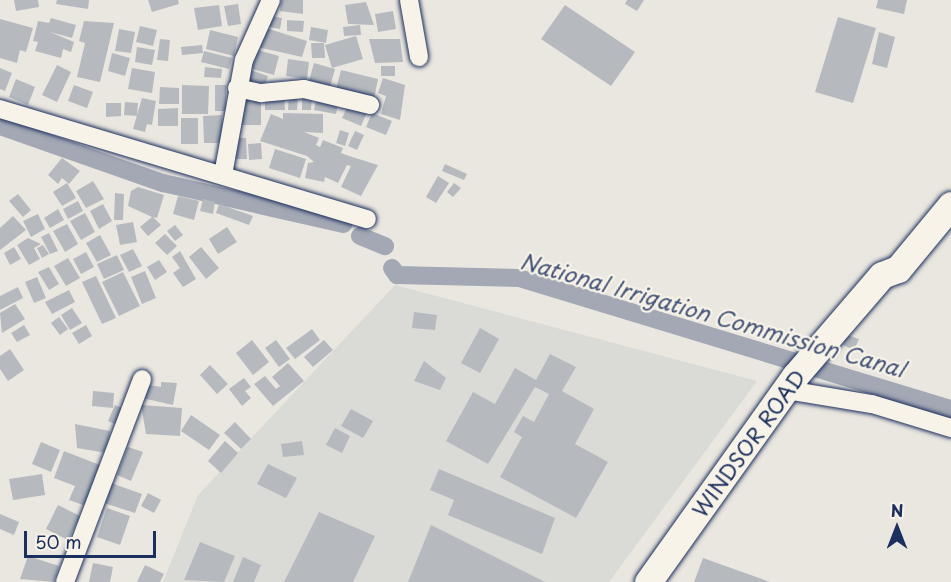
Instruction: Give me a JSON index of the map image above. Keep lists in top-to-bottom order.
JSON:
{
  "streets": {
    "main road": ["WINDSOR ROAD"]
  },
  "water": ["National Irrigation Commission Canal"],
  "scale_bar": "50 m",
  "north": "top"
}
